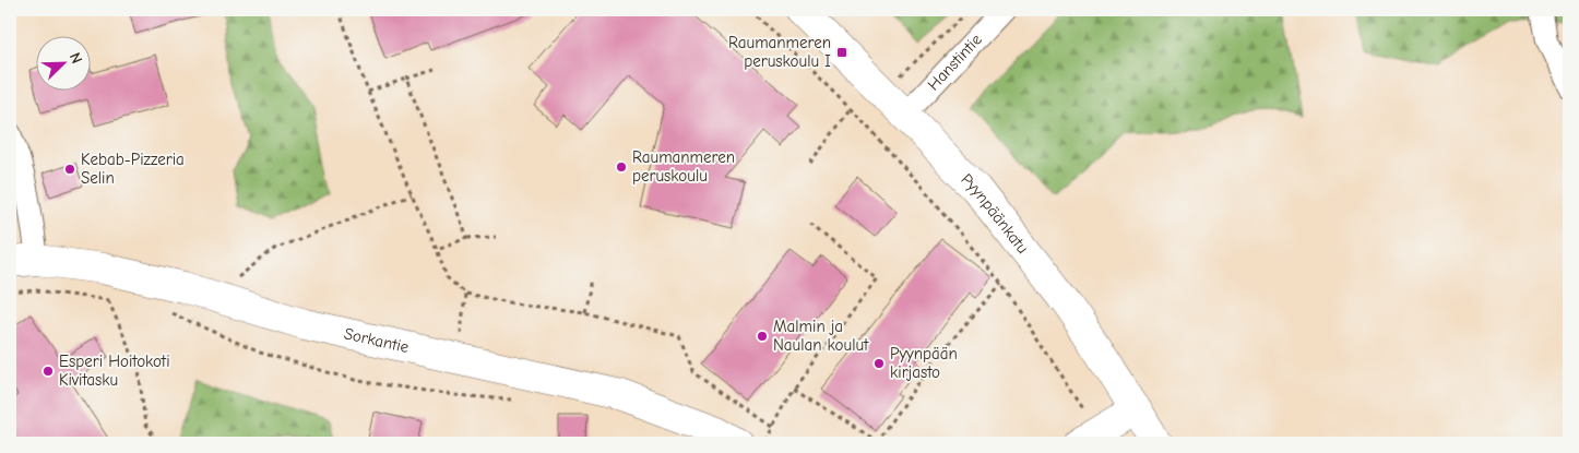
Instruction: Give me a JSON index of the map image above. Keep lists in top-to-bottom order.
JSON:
{
  "streets": {
    "street": ["Hanstintie", "Pyynpäänkatu", "Sorkantie"]
  },
  "crossings": [
    ["Hanstintie", "Pyynpäänkatu"]
  ],
  "places": {
    "transit": ["Raumanmeren peruskoulu I"],
    "other": [
      "Raumanmeren peruskoulu",
      "Kebab-Pizzeria Selin",
      "Malmin ja Naulan koulut",
      "Pyynpään kirjasto",
      "Esperi Hoitokoti Kivitasku"
    ]
  },
  "north": "top right"
}
